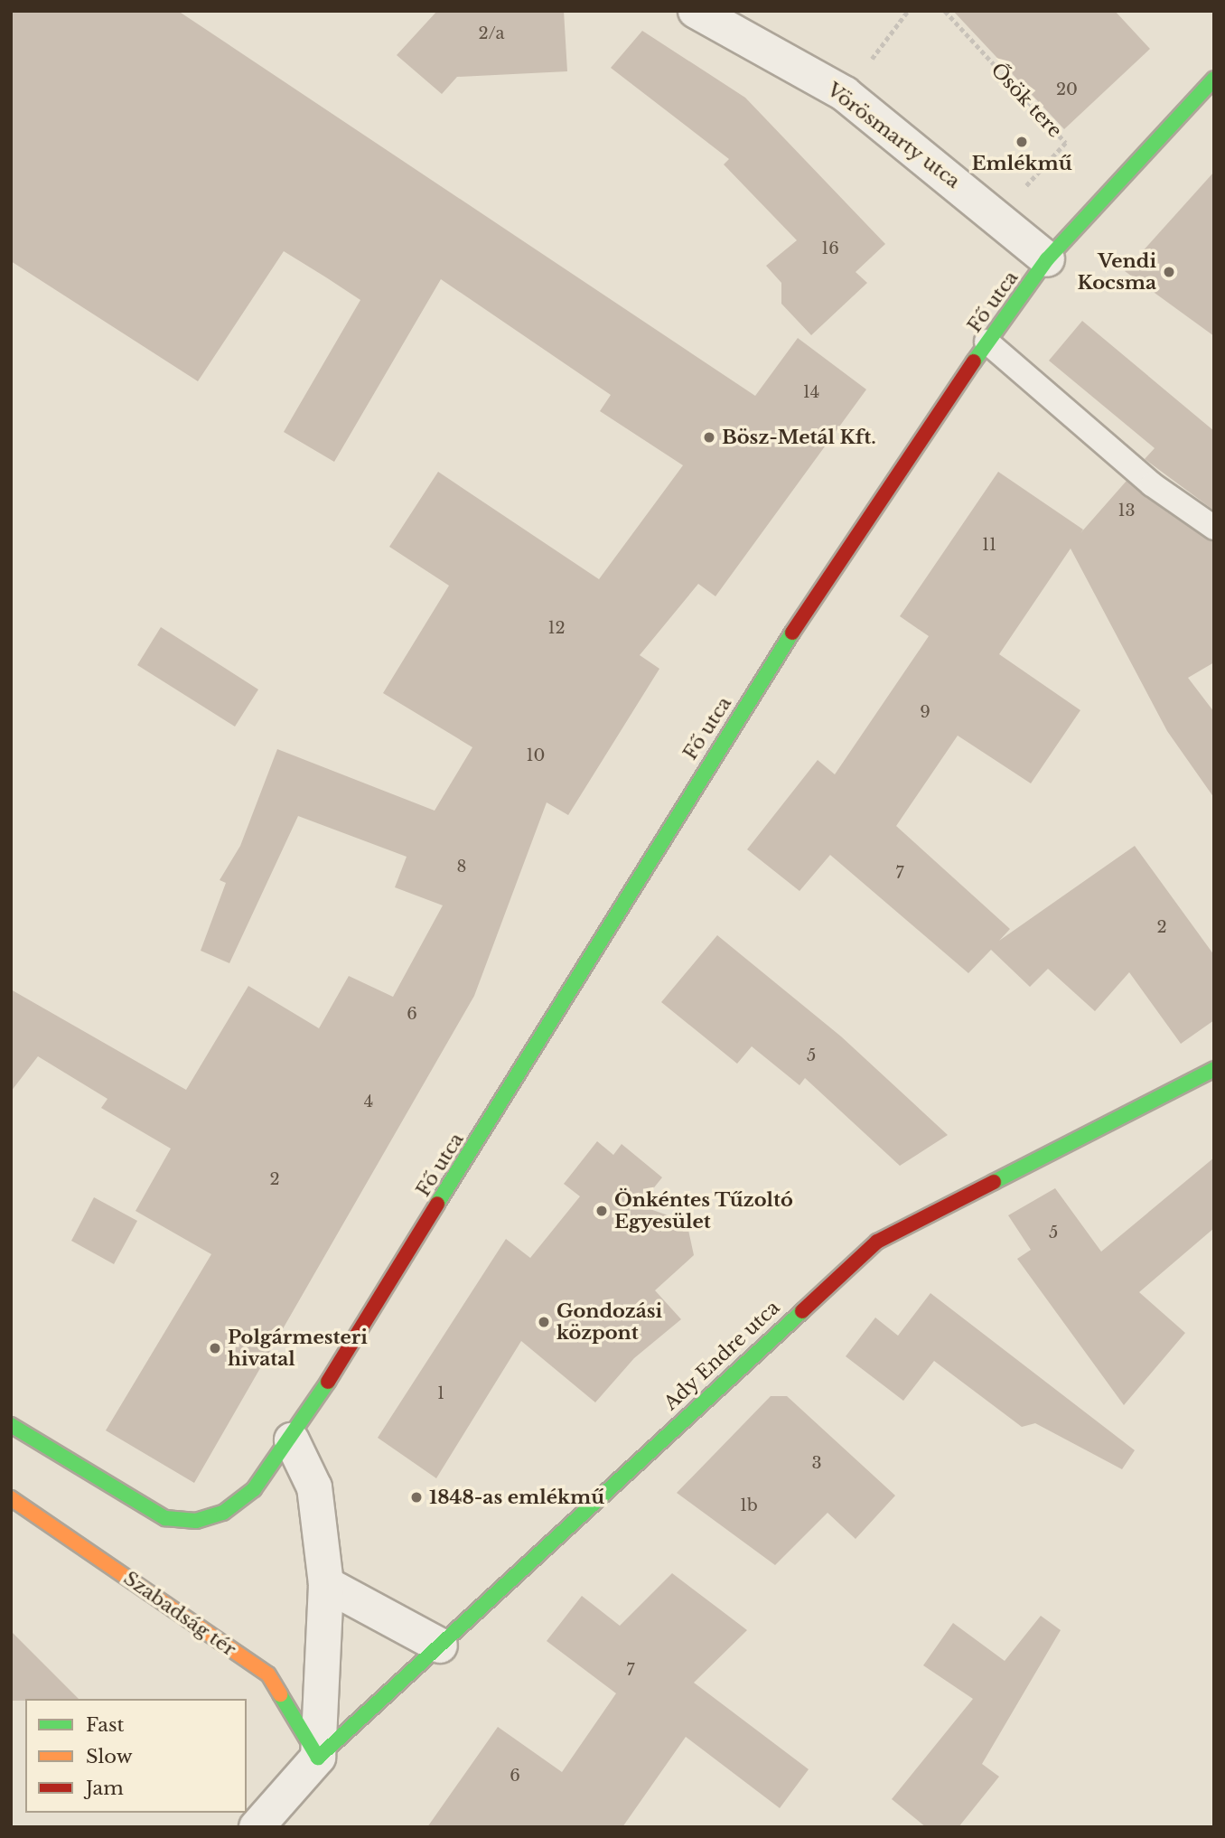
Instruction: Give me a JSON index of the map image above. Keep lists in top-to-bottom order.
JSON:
{
  "streets": {
    "street": [
      "Vörösmarty utca",
      "Fő utca",
      "Ady Endre utca",
      "Szabadság tér"
    ],
    "path": ["Ősök tere"]
  },
  "crossings": [
    ["Ősök tere", "Vörösmarty utca"],
    ["Vörösmarty utca", "Fő utca"],
    ["Ady Endre utca", "Szabadság tér"]
  ],
  "places": [
    "Emlékmű",
    "Vendi Kocsma",
    "Bösz-Metál Kft.",
    "Önkéntes Tűzoltó Egyesület",
    "Gondozási központ",
    "Polgármesteri hivatal",
    "1848-as emlékmű"
  ],
  "house_numbers": [
    "2/a",
    "20",
    "16",
    "14",
    "13",
    "11",
    "12",
    "9",
    "10",
    "8",
    "7",
    "2",
    "6",
    "5",
    "4",
    "2",
    "5",
    "1",
    "3",
    "1b",
    "7",
    "6"
  ],
  "legend": ["Fast", "Slow", "Jam"]
}
